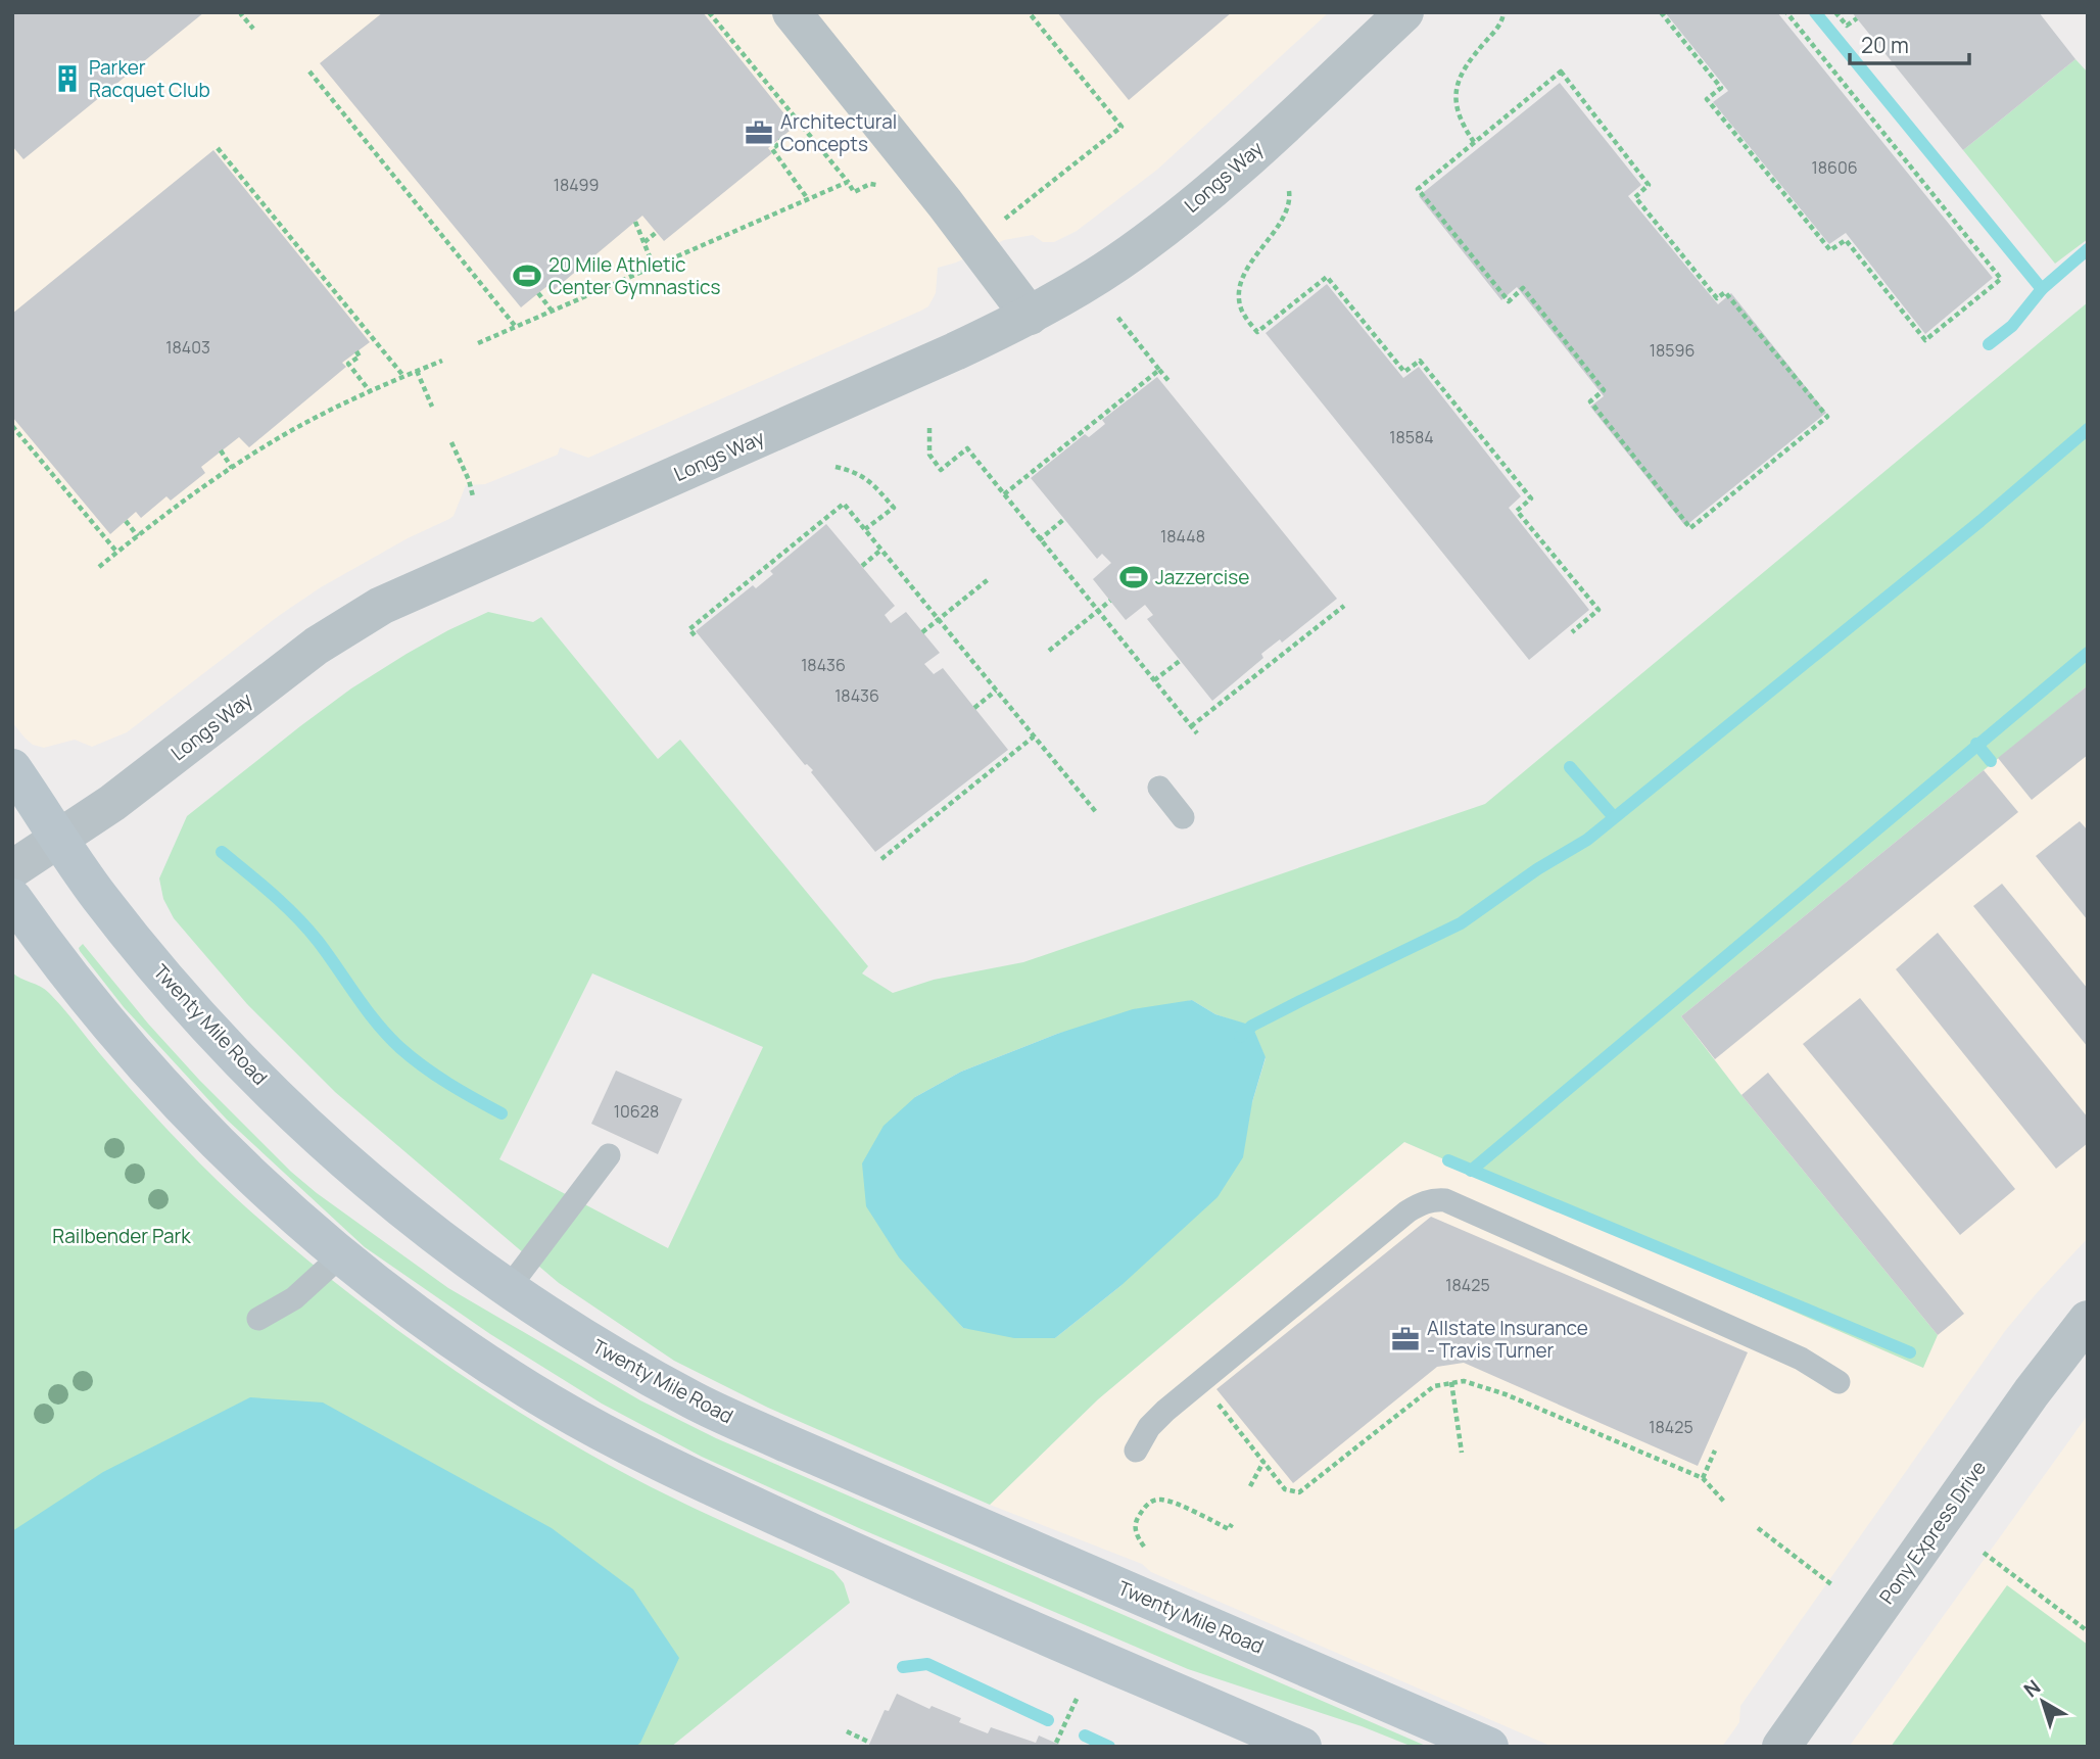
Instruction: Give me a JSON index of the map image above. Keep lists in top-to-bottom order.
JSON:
{
  "streets": {
    "main road": ["Twenty Mile Road"],
    "street": ["Longs Way", "Pony Express Drive"]
  },
  "crossings": [
    ["Longs Way", "Twenty Mile Road"]
  ],
  "parks": ["Railbender Park"],
  "places": {
    "building": ["Parker Racquet Club"],
    "office": ["Architectural Concepts", "Allstate Insurance - Travis Turner"],
    "sports": ["20 Mile Athletic Center Gymnastics", "Jazzercise"]
  },
  "house_numbers": [
    "18606",
    "18499",
    "18403",
    "18596",
    "18584",
    "18448",
    "18436",
    "18436",
    "10628",
    "18425",
    "18425"
  ],
  "scale_bar": "20 m",
  "north": "top left"
}
